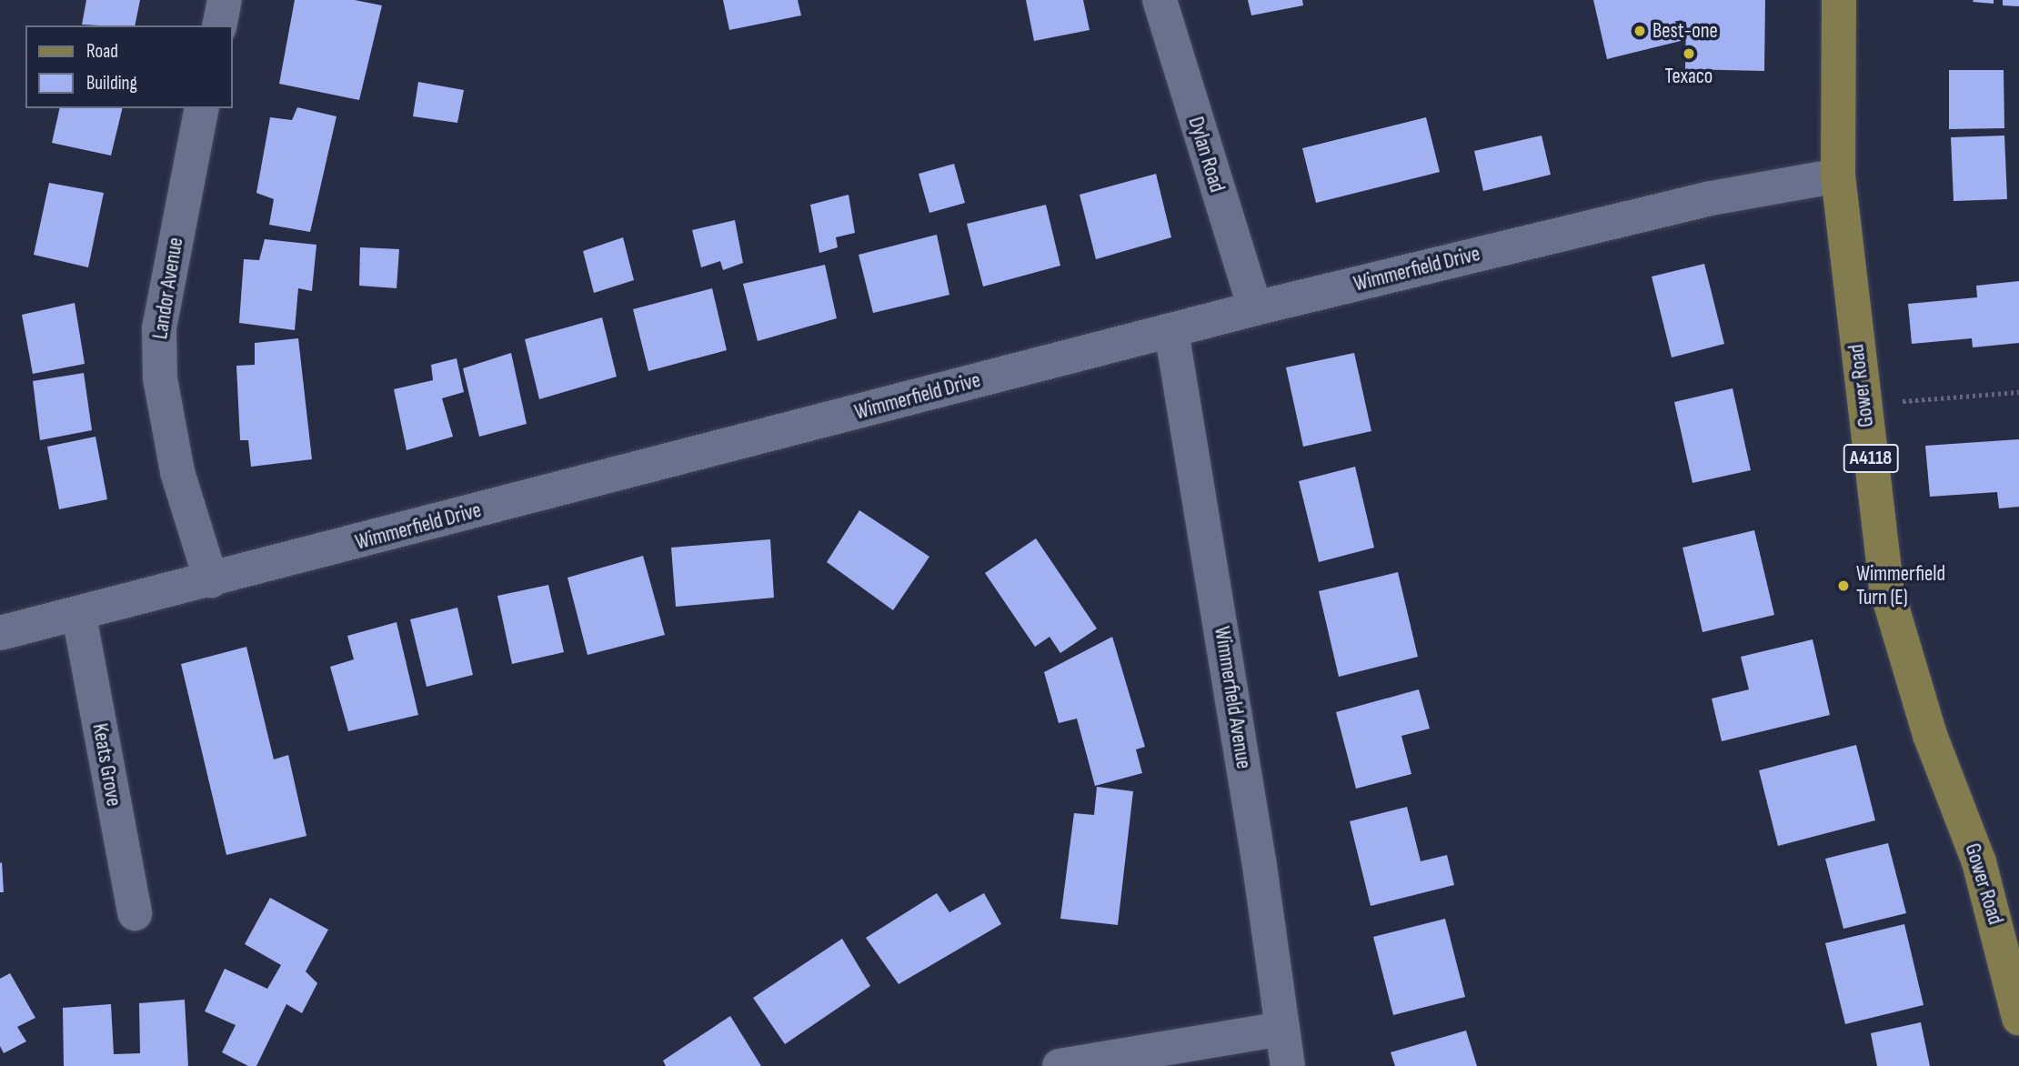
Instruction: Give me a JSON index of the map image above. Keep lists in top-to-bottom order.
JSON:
{
  "streets": {
    "main road": ["Gower Road", "A4118"],
    "street": [
      "Dylan Road",
      "Wimmerfield Drive",
      "Landor Avenue",
      "Wimmerfield Avenue",
      "Keats Grove"
    ]
  },
  "crossings": [
    ["Dylan Road", "Wimmerfield Drive"],
    ["Wimmerfield Drive", "Landor Avenue"],
    ["Wimmerfield Drive", "Gower Road"],
    ["Wimmerfield Drive", "Wimmerfield Avenue"],
    ["Wimmerfield Drive", "Keats Grove"]
  ],
  "places": ["Best-one", "Texaco", "Wimmerfield Turn (E)"],
  "legend": ["Road", "Building"]
}
